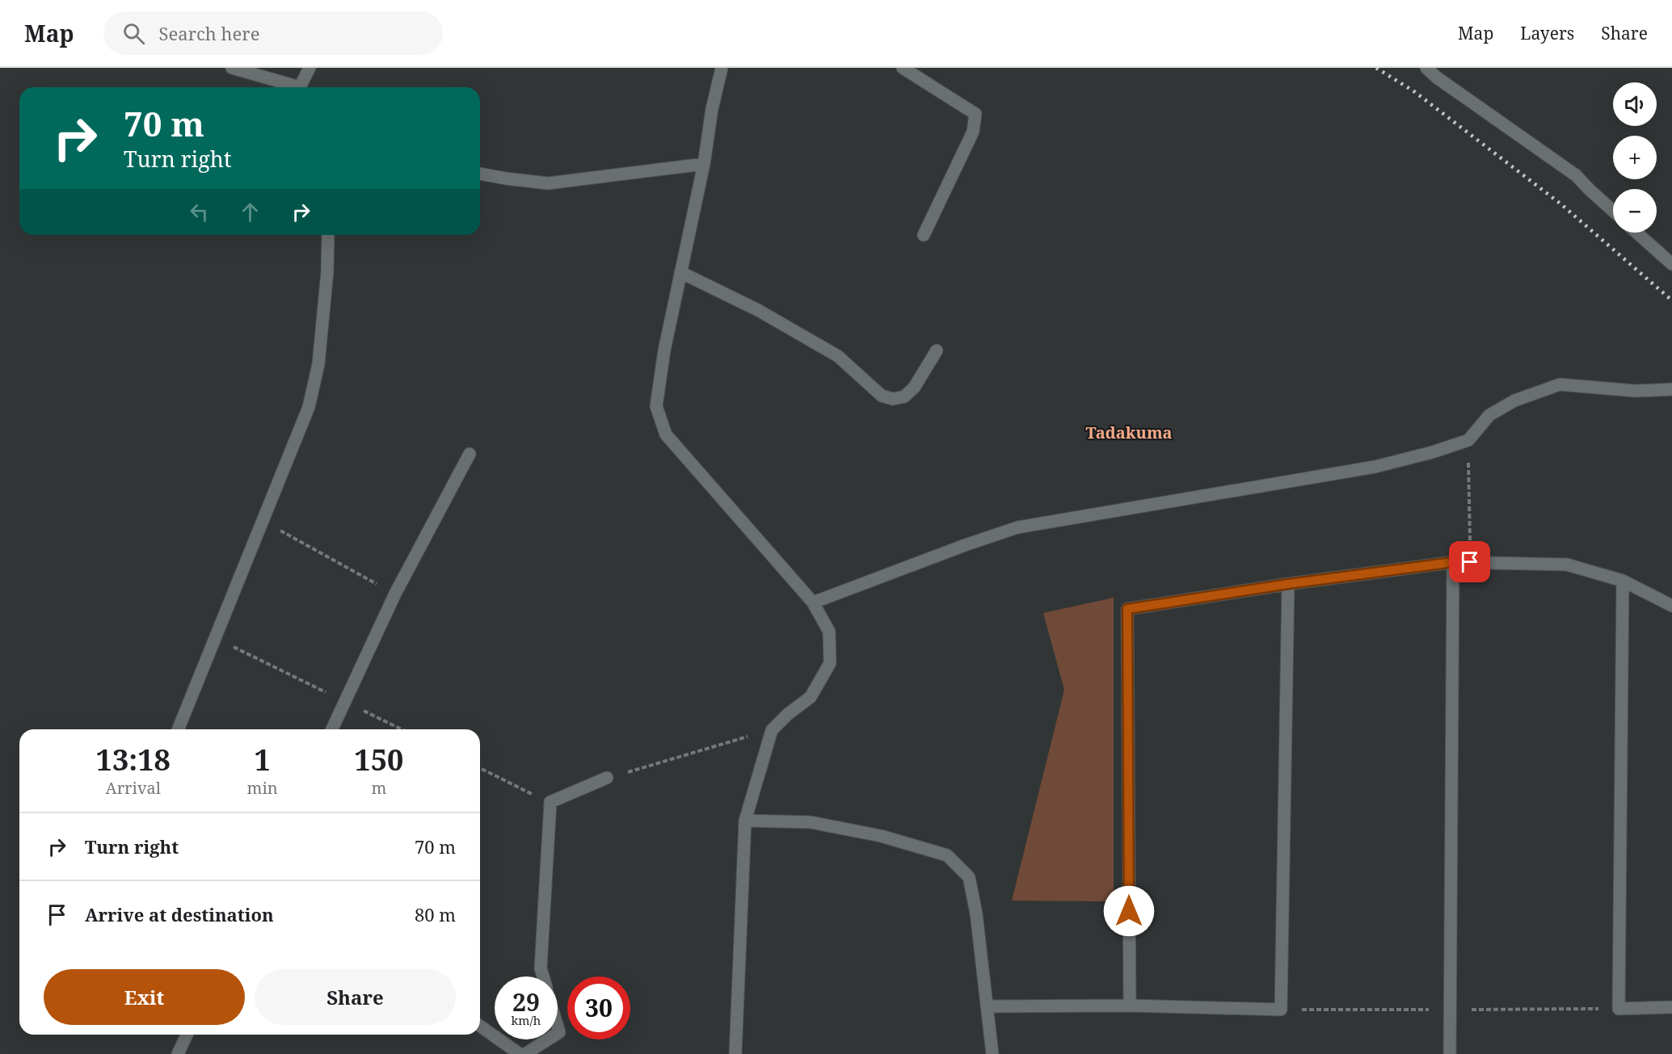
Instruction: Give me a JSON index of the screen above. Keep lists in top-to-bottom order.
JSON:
{
  "districts": ["Tadakuma"],
  "page": {
    "header": "Map",
    "search": "Search here",
    "nav": ["Map", "Layers", "Share"],
    "map_buttons": ["+", "−"],
    "turn": ["70 m", "Turn right"],
    "eta": [
      "13:18",
      "Arrival",
      "1",
      "min",
      "150",
      "m"
    ],
    "list": [
      {
        "name": "Turn right",
        "value": "70 m"
      },
      {
        "name": "Arrive at destination",
        "value": "80 m"
      }
    ],
    "buttons": ["Exit", "Share"],
    "speed": "29 km/h",
    "limit": "30"
  }
}
